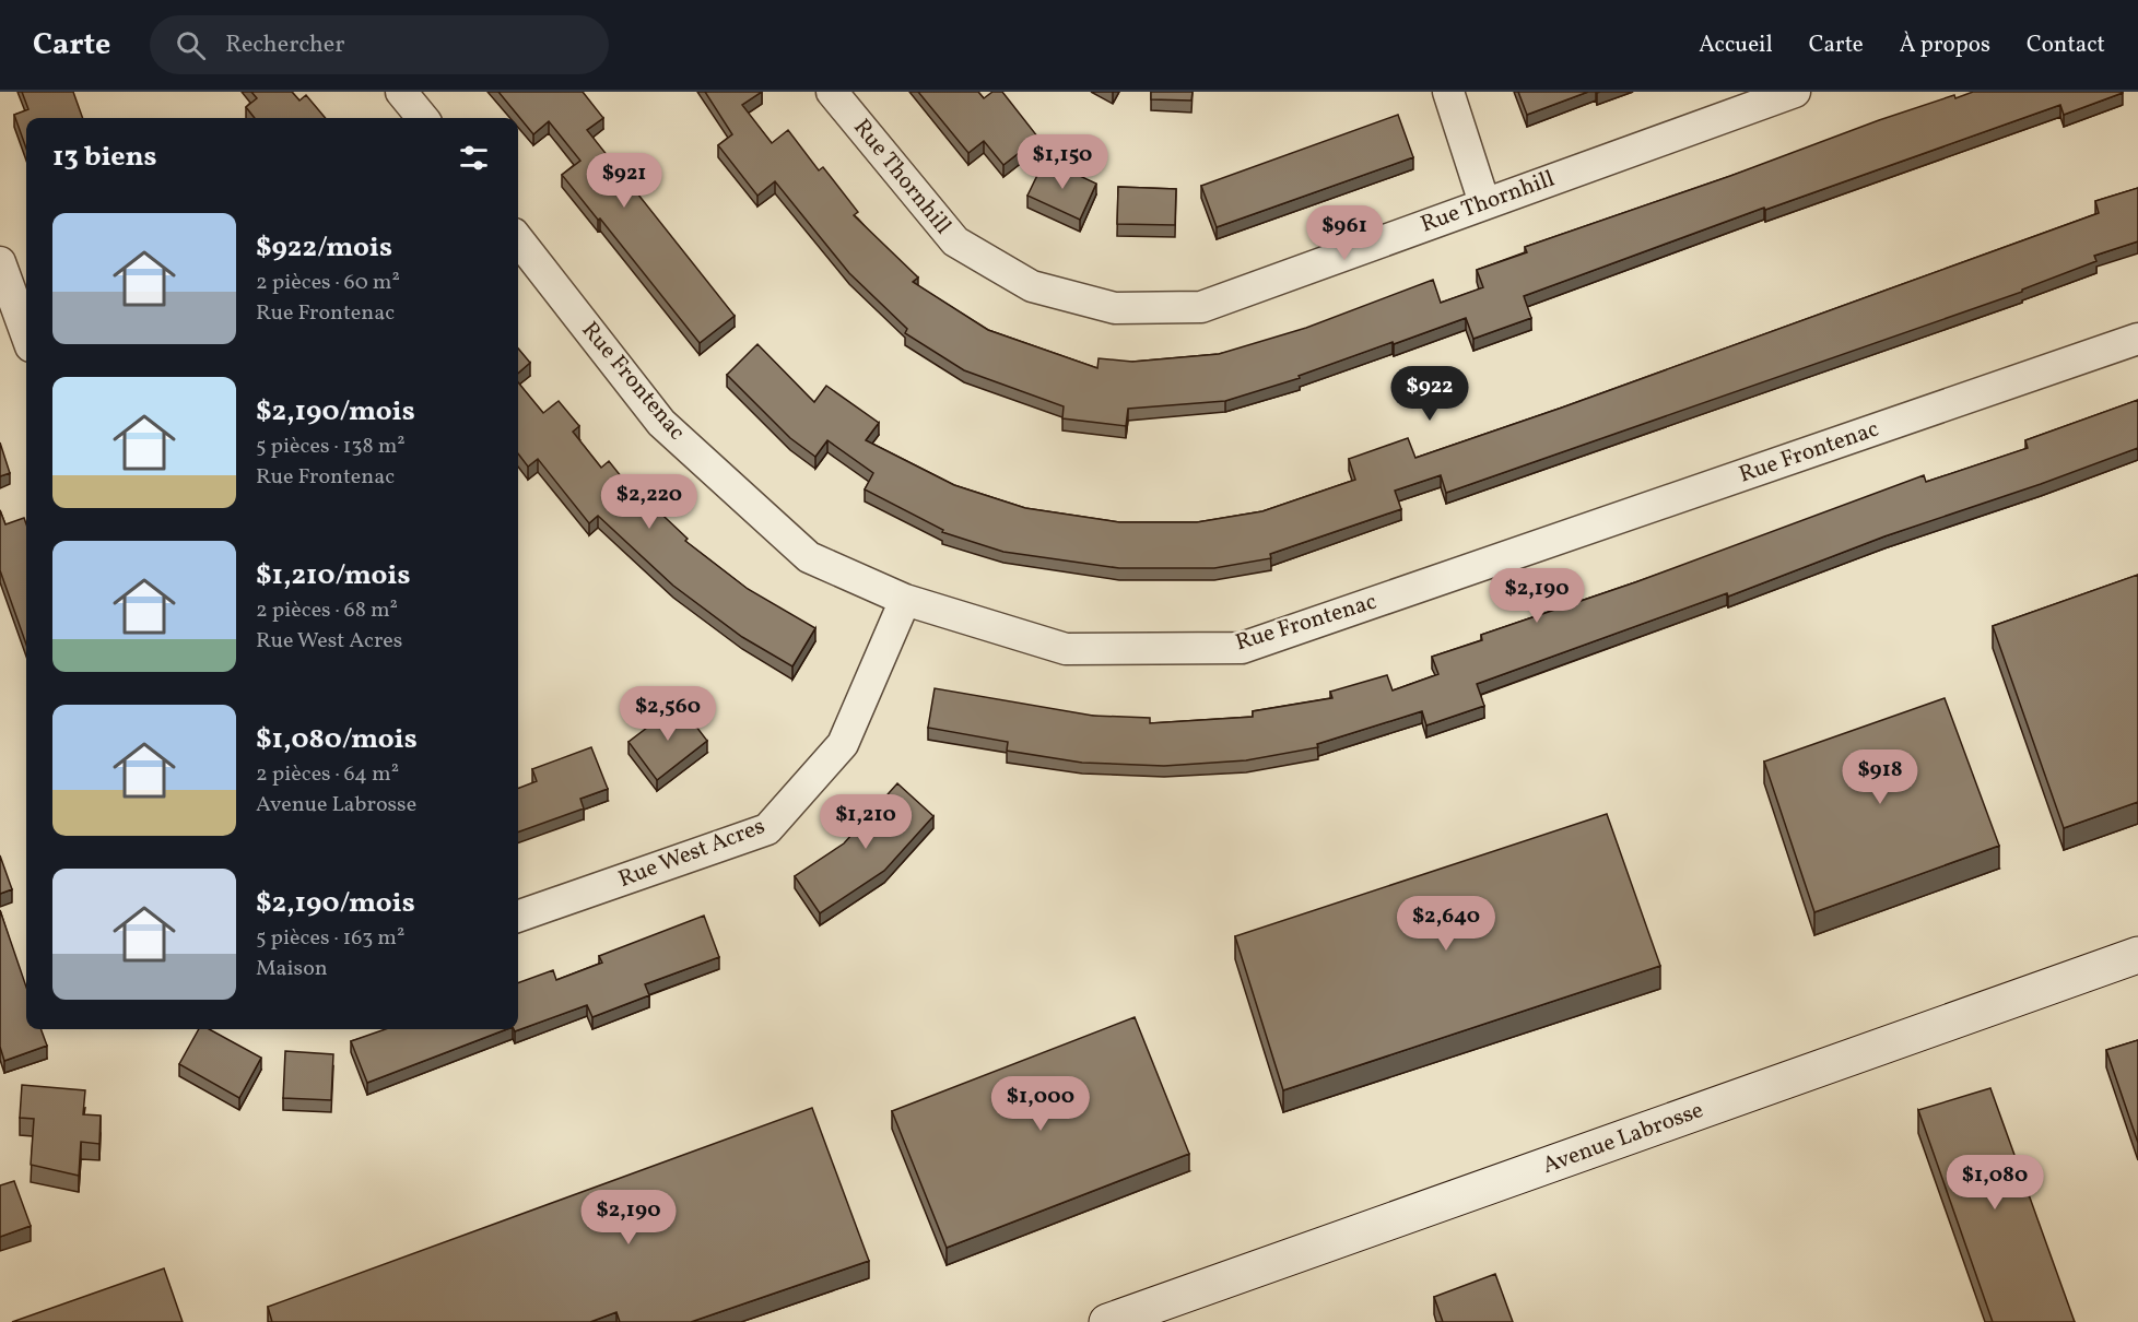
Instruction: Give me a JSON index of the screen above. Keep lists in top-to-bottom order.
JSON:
{
  "streets": {
    "street": [
      "Rue Thornhill",
      "Rue Frontenac",
      "Rue West Acres",
      "Avenue Labrosse"
    ]
  },
  "crossings": [
    ["Rue Frontenac", "Rue West Acres"]
  ],
  "page": {
    "header": "Carte",
    "search": "Rechercher",
    "nav": [
      "Accueil",
      "Carte",
      "À propos",
      "Contact"
    ],
    "heading": "13 biens",
    "price": [
      "$1,150",
      "$921",
      "$961",
      "$922",
      "$2,220",
      "$2,190",
      "$2,560",
      "$918",
      "$1,210",
      "$2,640",
      "$1,000",
      "$1,080",
      "$2,190"
    ],
    "list": [
      {
        "name": "$922/mois",
        "note": "2 pièces · 60 m² · Rue Frontenac"
      },
      {
        "name": "$2,190/mois",
        "note": "5 pièces · 138 m² · Rue Frontenac"
      },
      {
        "name": "$1,210/mois",
        "note": "2 pièces · 68 m² · Rue West Acres"
      },
      {
        "name": "$1,080/mois",
        "note": "2 pièces · 64 m² · Avenue Labrosse"
      },
      {
        "name": "$2,190/mois",
        "note": "5 pièces · 163 m² · Maison"
      }
    ]
  }
}
